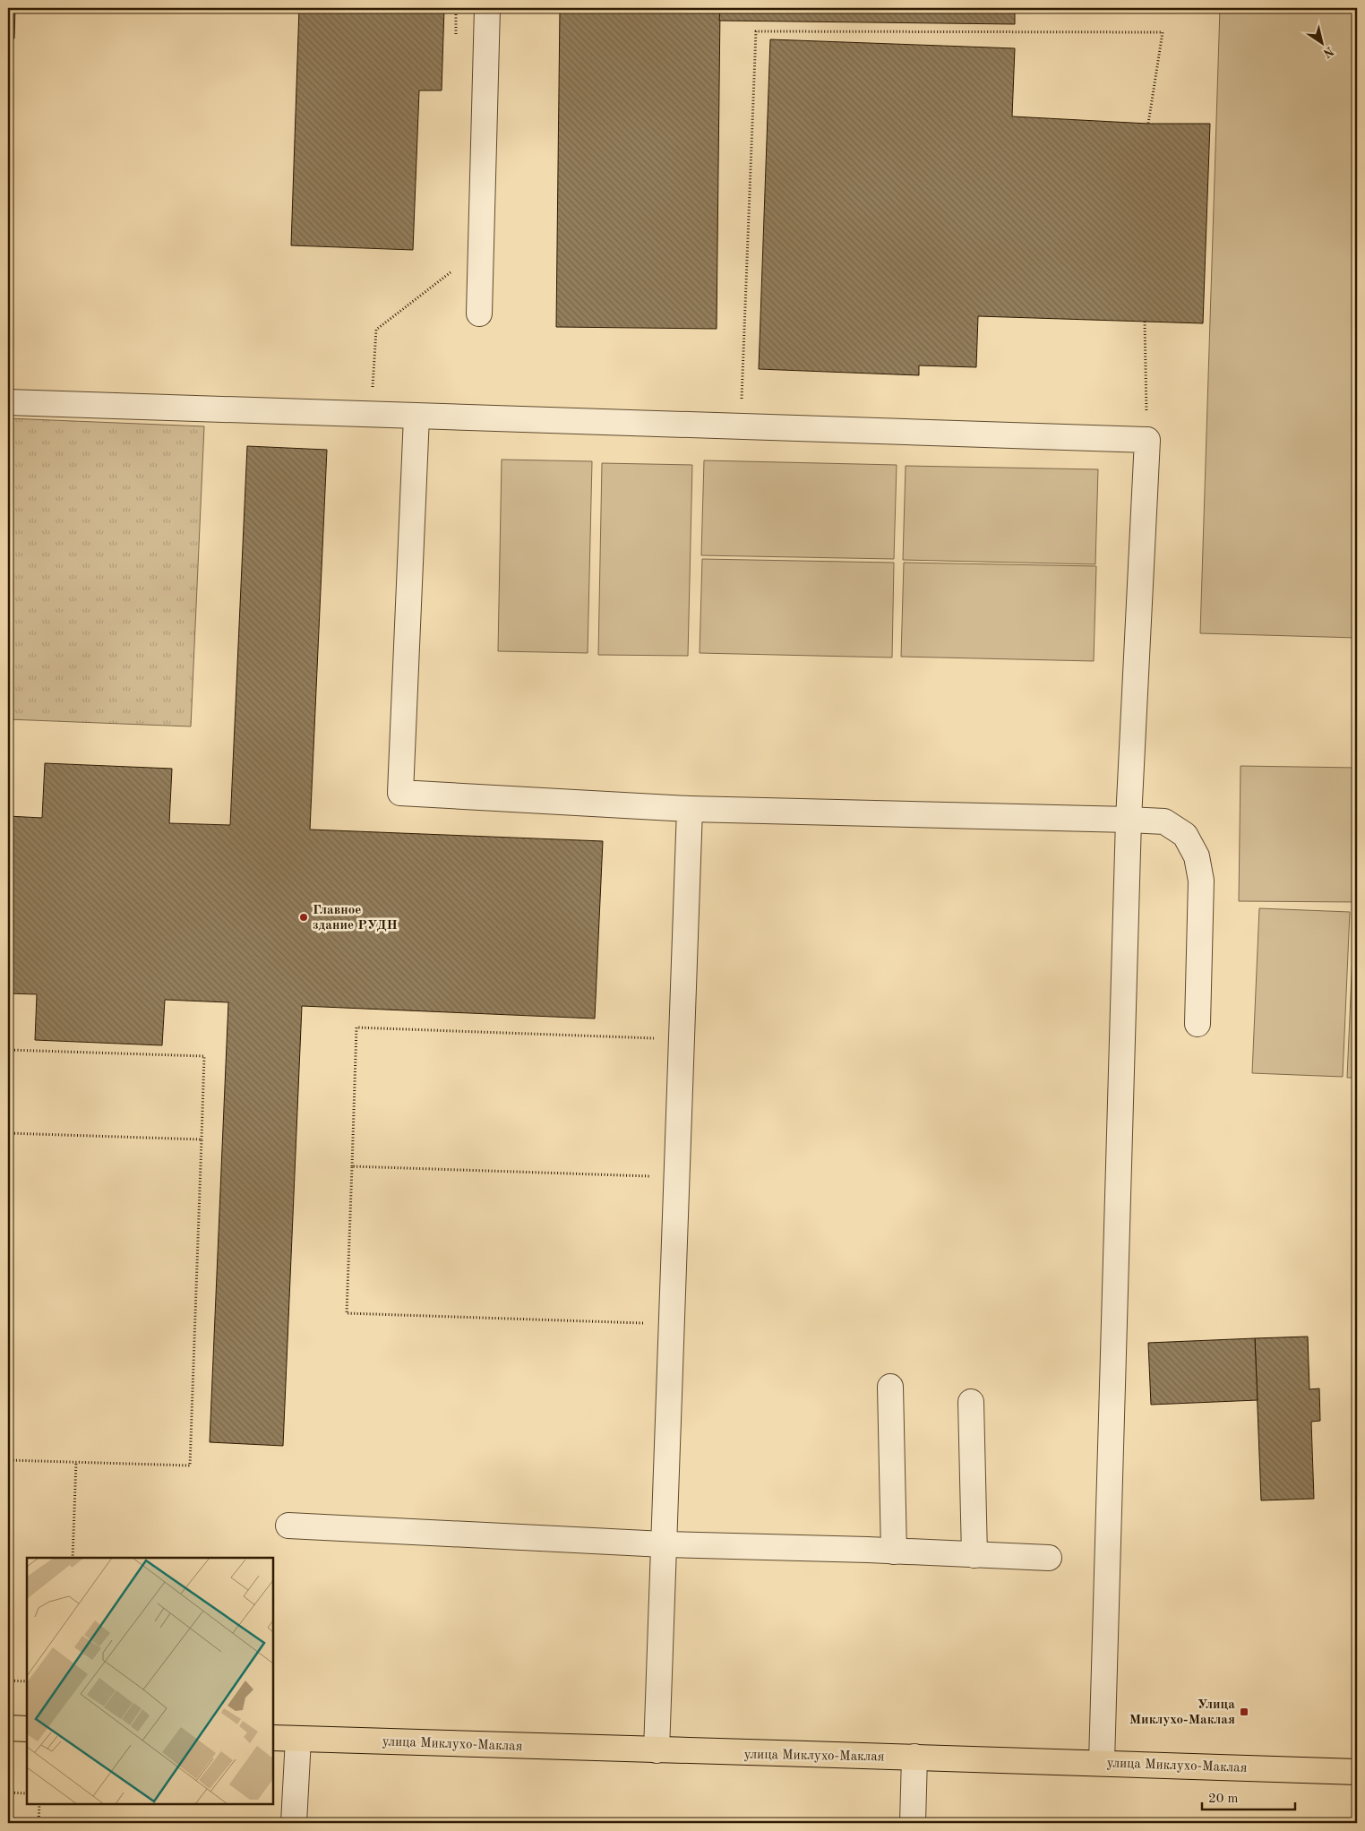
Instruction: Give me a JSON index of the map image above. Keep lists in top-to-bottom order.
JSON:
{
  "streets": {
    "main road": ["улица Миклухо-Маклая"]
  },
  "places": {
    "other": ["Главное здание РУДН"],
    "transit": ["Улица Миклухо-Маклая"]
  },
  "scale_bar": "20 m",
  "north": "bottom right"
}
